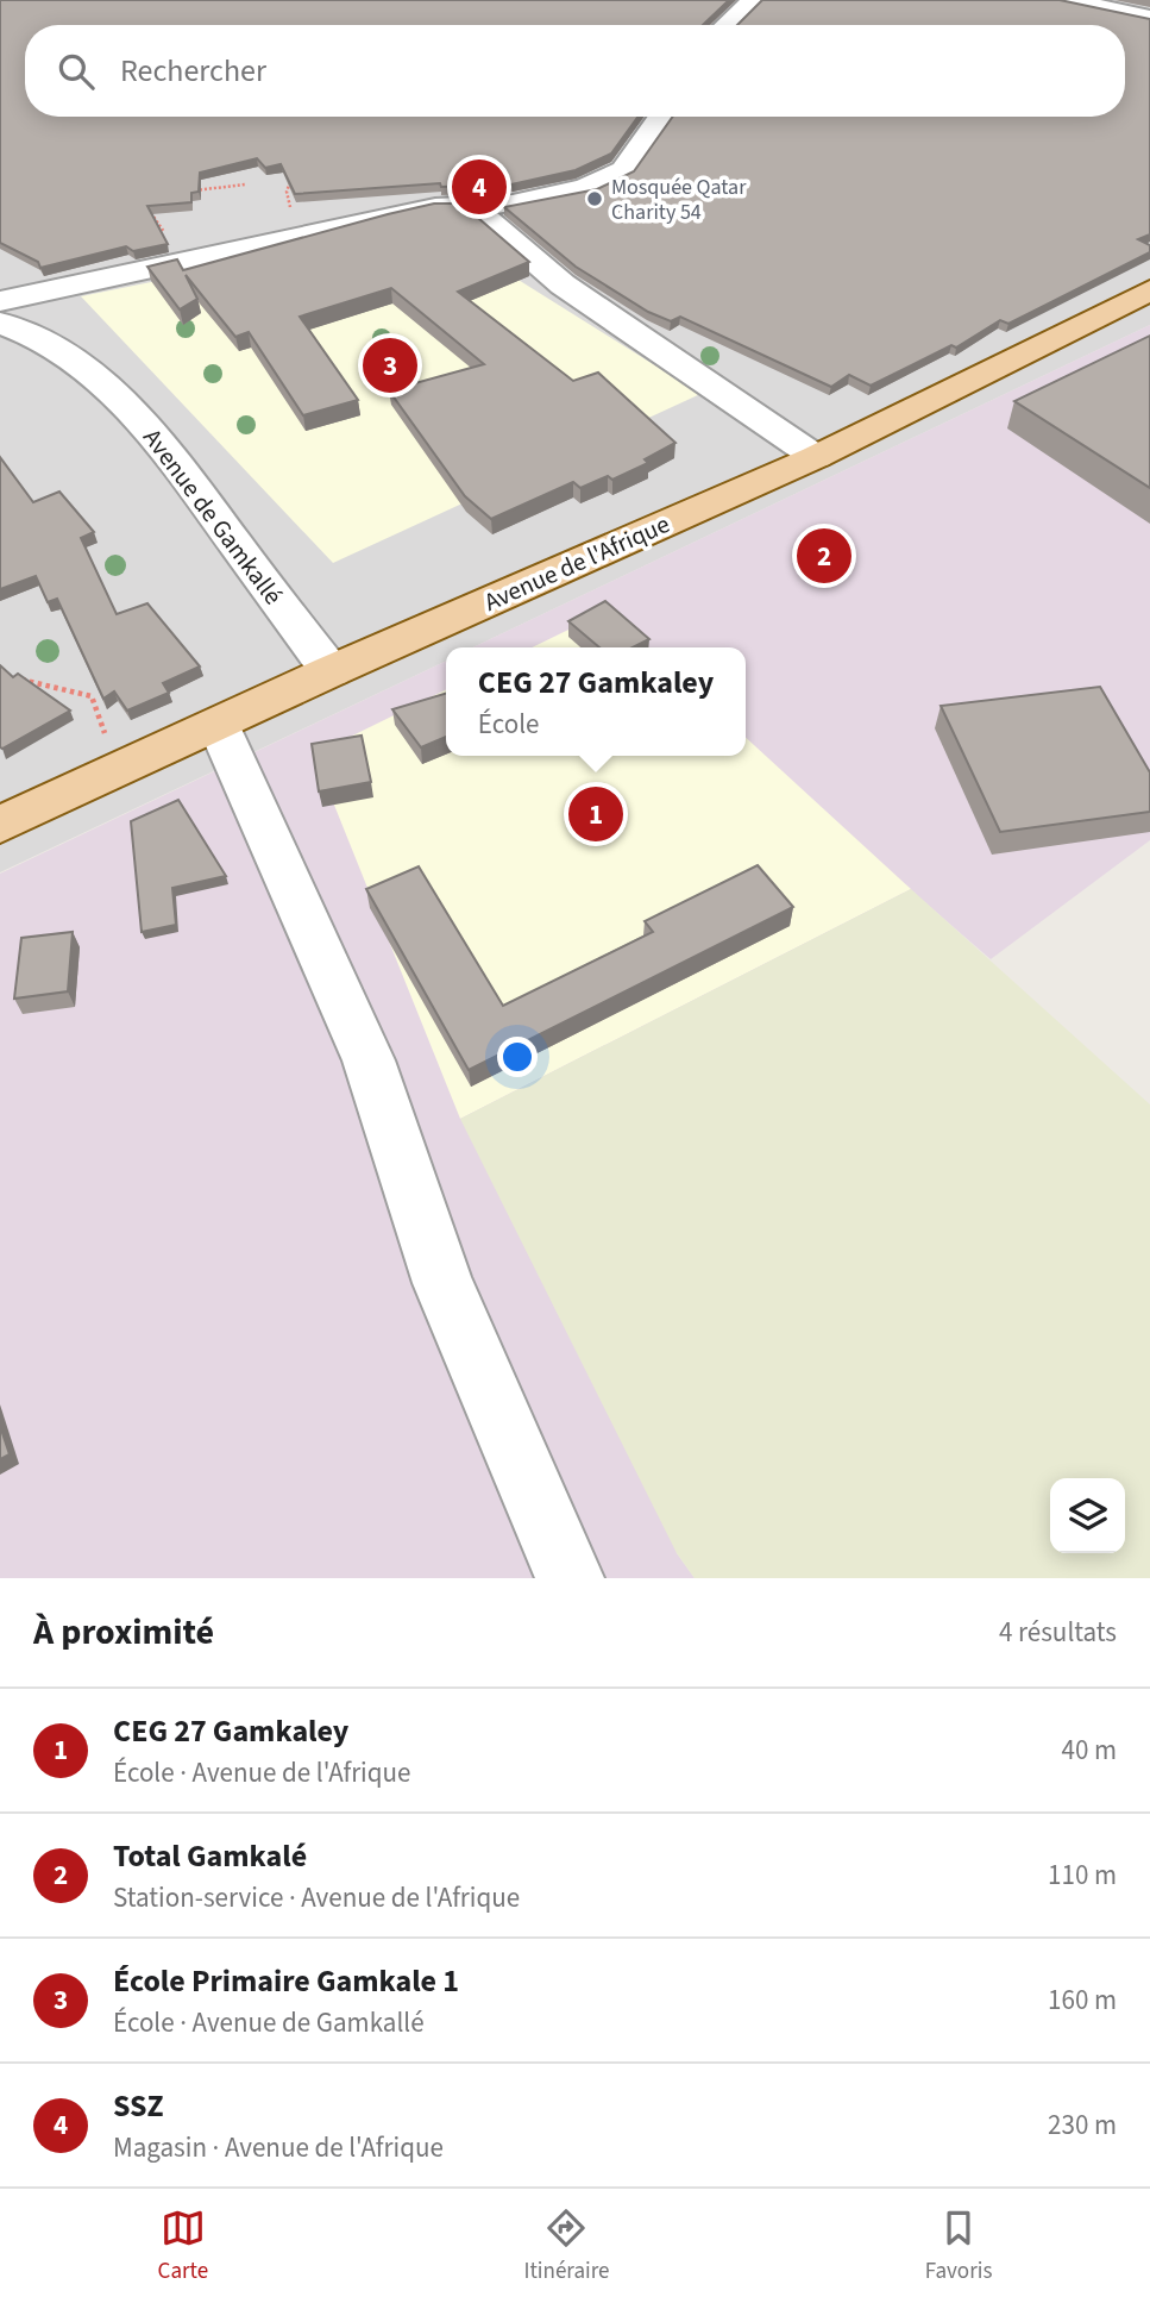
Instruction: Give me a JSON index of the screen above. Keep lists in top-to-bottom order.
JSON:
{
  "streets": {
    "main road": ["Avenue de l'Afrique"],
    "street": ["Avenue de Gamkallé"]
  },
  "crossings": [
    ["Avenue de Gamkallé", "Avenue de l'Afrique"]
  ],
  "places": ["Mosquée Qatar Charity 54"],
  "page": {
    "search": "Rechercher",
    "pins": [
      "4",
      "3",
      "2",
      "1"
    ],
    "popup": ["CEG 27 Gamkaley", "École"],
    "heading": ["À proximité", "4 résultats"],
    "list": [
      {
        "mark": "1",
        "name": "CEG 27 Gamkaley",
        "note": "École · Avenue de l'Afrique",
        "value": "40 m"
      },
      {
        "mark": "2",
        "name": "Total Gamkalé",
        "note": "Station-service · Avenue de l'Afrique",
        "value": "110 m"
      },
      {
        "mark": "3",
        "name": "École Primaire Gamkale 1",
        "note": "École · Avenue de Gamkallé",
        "value": "160 m"
      },
      {
        "mark": "4",
        "name": "SSZ",
        "note": "Magasin · Avenue de l'Afrique",
        "value": "230 m"
      }
    ],
    "nav": ["Carte", "Itinéraire", "Favoris"]
  }
}
